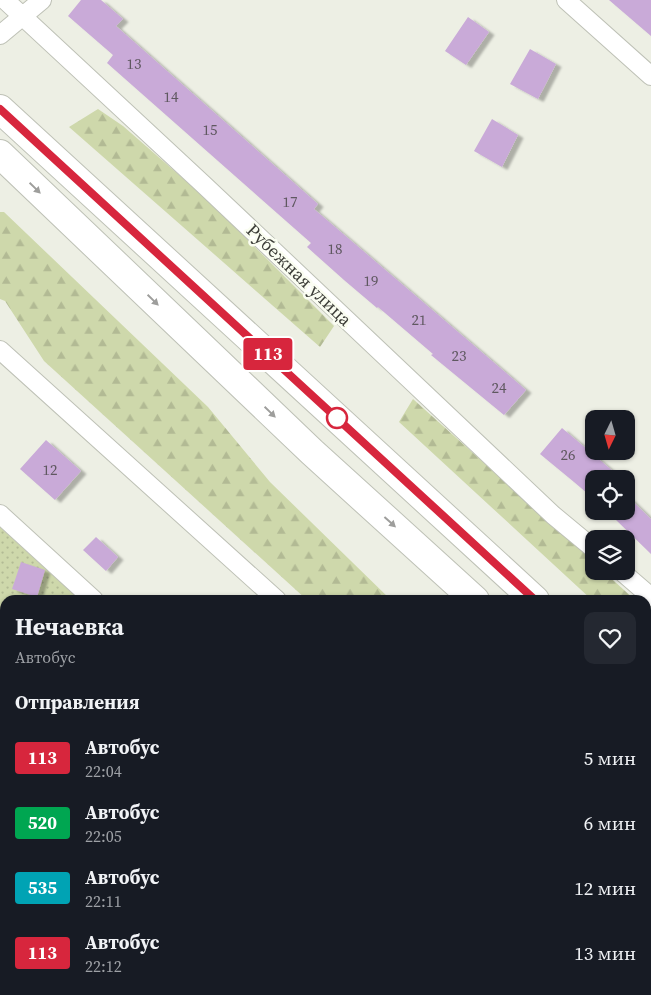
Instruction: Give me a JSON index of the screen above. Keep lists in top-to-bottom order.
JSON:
{
  "streets": {
    "street": ["Рубежная улица"]
  },
  "lines": ["bus line 113"],
  "house_numbers": [
    "13",
    "14",
    "15",
    "17",
    "18",
    "19",
    "21",
    "23",
    "24",
    "26",
    "12"
  ],
  "north": "bottom",
  "page": {
    "on_map": "113",
    "heading": [
      ["Нечаевка", "Автобус"],
      "Отправления"
    ],
    "list": [
      {
        "mark": "113",
        "name": "Автобус",
        "note": "22:04",
        "value": "5 мин"
      },
      {
        "mark": "520",
        "name": "Автобус",
        "note": "22:05",
        "value": "6 мин"
      },
      {
        "mark": "535",
        "name": "Автобус",
        "note": "22:11",
        "value": "12 мин"
      },
      {
        "mark": "113",
        "name": "Автобус",
        "note": "22:12",
        "value": "13 мин"
      }
    ]
  }
}
